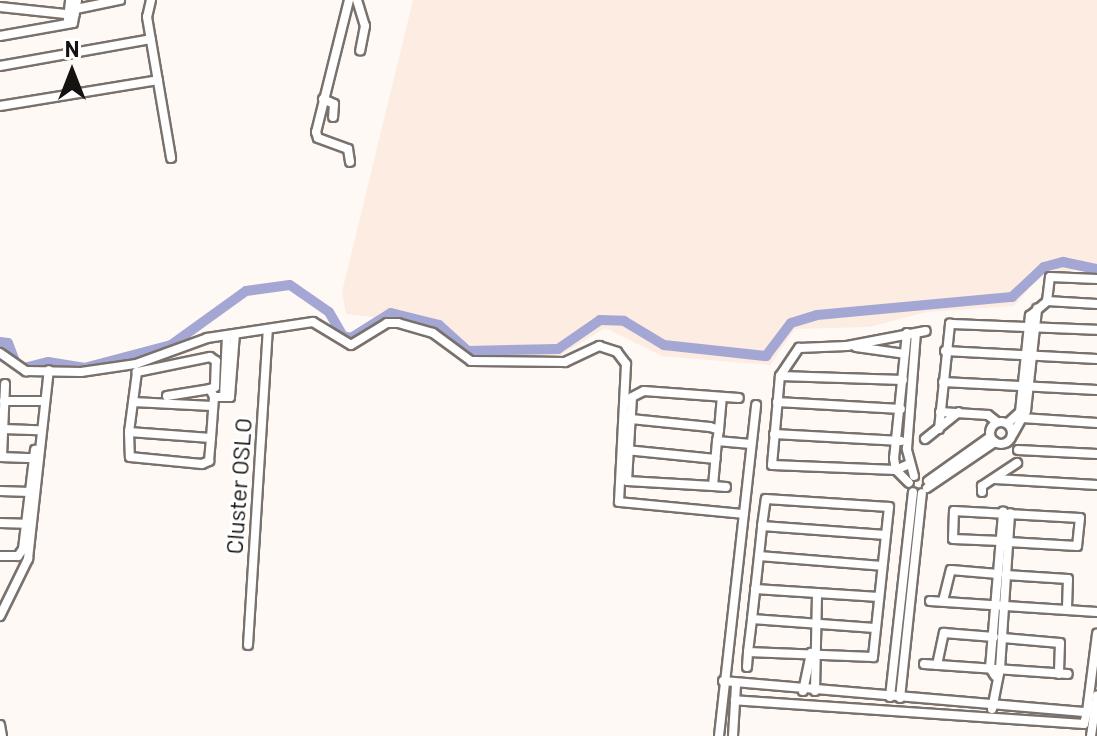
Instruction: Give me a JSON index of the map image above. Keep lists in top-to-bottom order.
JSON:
{
  "streets": {
    "street": ["Cluster OSLO"]
  },
  "north": "top"
}
